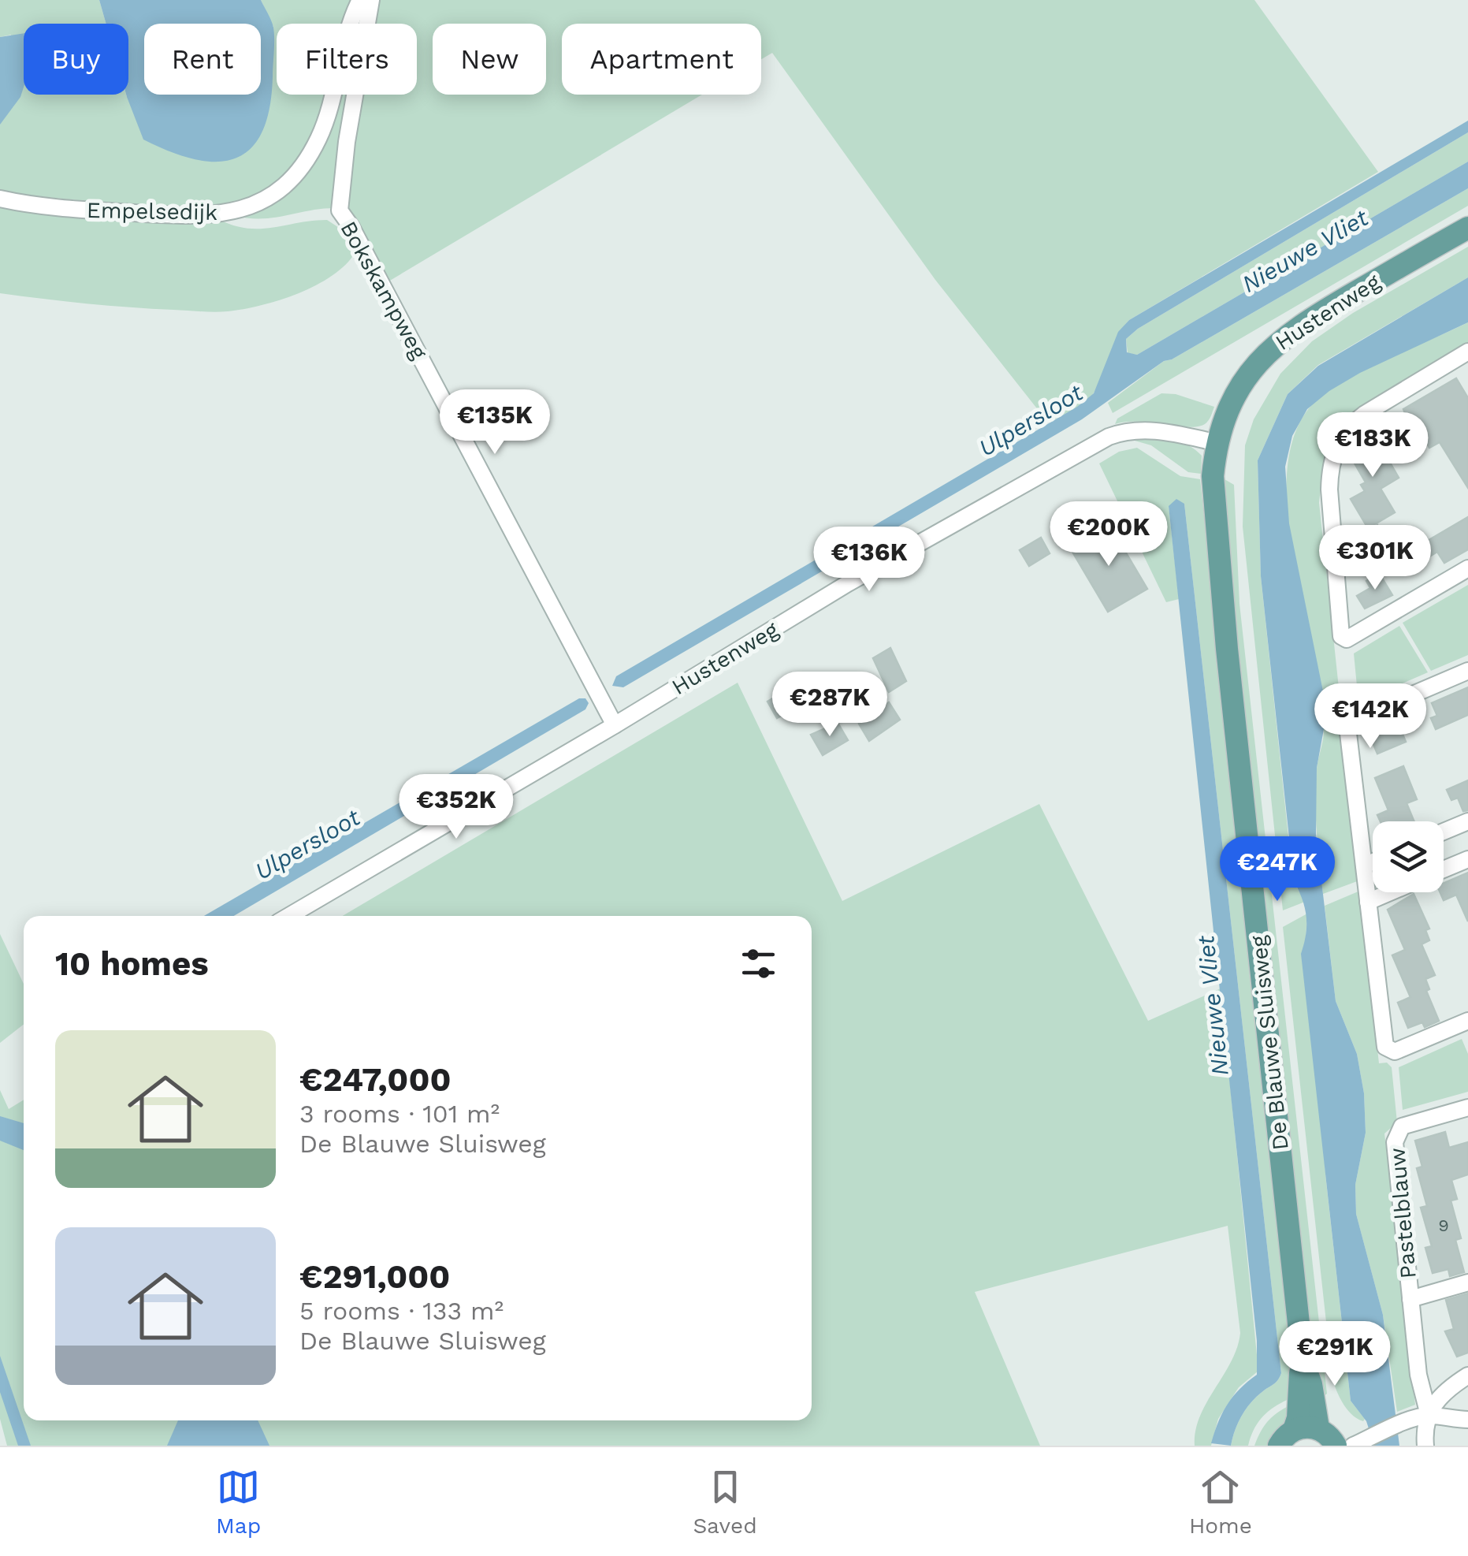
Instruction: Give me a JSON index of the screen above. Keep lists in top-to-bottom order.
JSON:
{
  "streets": {
    "main road": ["Hustenweg", "De Blauwe Sluisweg"],
    "street": ["Empelsedijk", "Bokskampweg", "Pastelblauw"]
  },
  "crossings": [
    ["Bokskampweg", "Hustenweg"],
    ["Hustenweg", "De Blauwe Sluisweg"]
  ],
  "water": ["Nieuwe Vliet", "Ulpersloot"],
  "house_numbers": ["9"],
  "page": {
    "chip": [
      "Buy",
      "Rent",
      "Filters",
      "New",
      "Apartment"
    ],
    "price": [
      "€135K",
      "€183K",
      "€200K",
      "€301K",
      "€136K",
      "€287K",
      "€142K",
      "€352K",
      "€247K",
      "€291K"
    ],
    "heading": "10 homes",
    "list": [
      {
        "name": "€247,000",
        "note": "3 rooms · 101 m² · De Blauwe Sluisweg"
      },
      {
        "name": "€291,000",
        "note": "5 rooms · 133 m² · De Blauwe Sluisweg"
      }
    ],
    "tabs": ["Map", "Saved", "Home"]
  }
}
